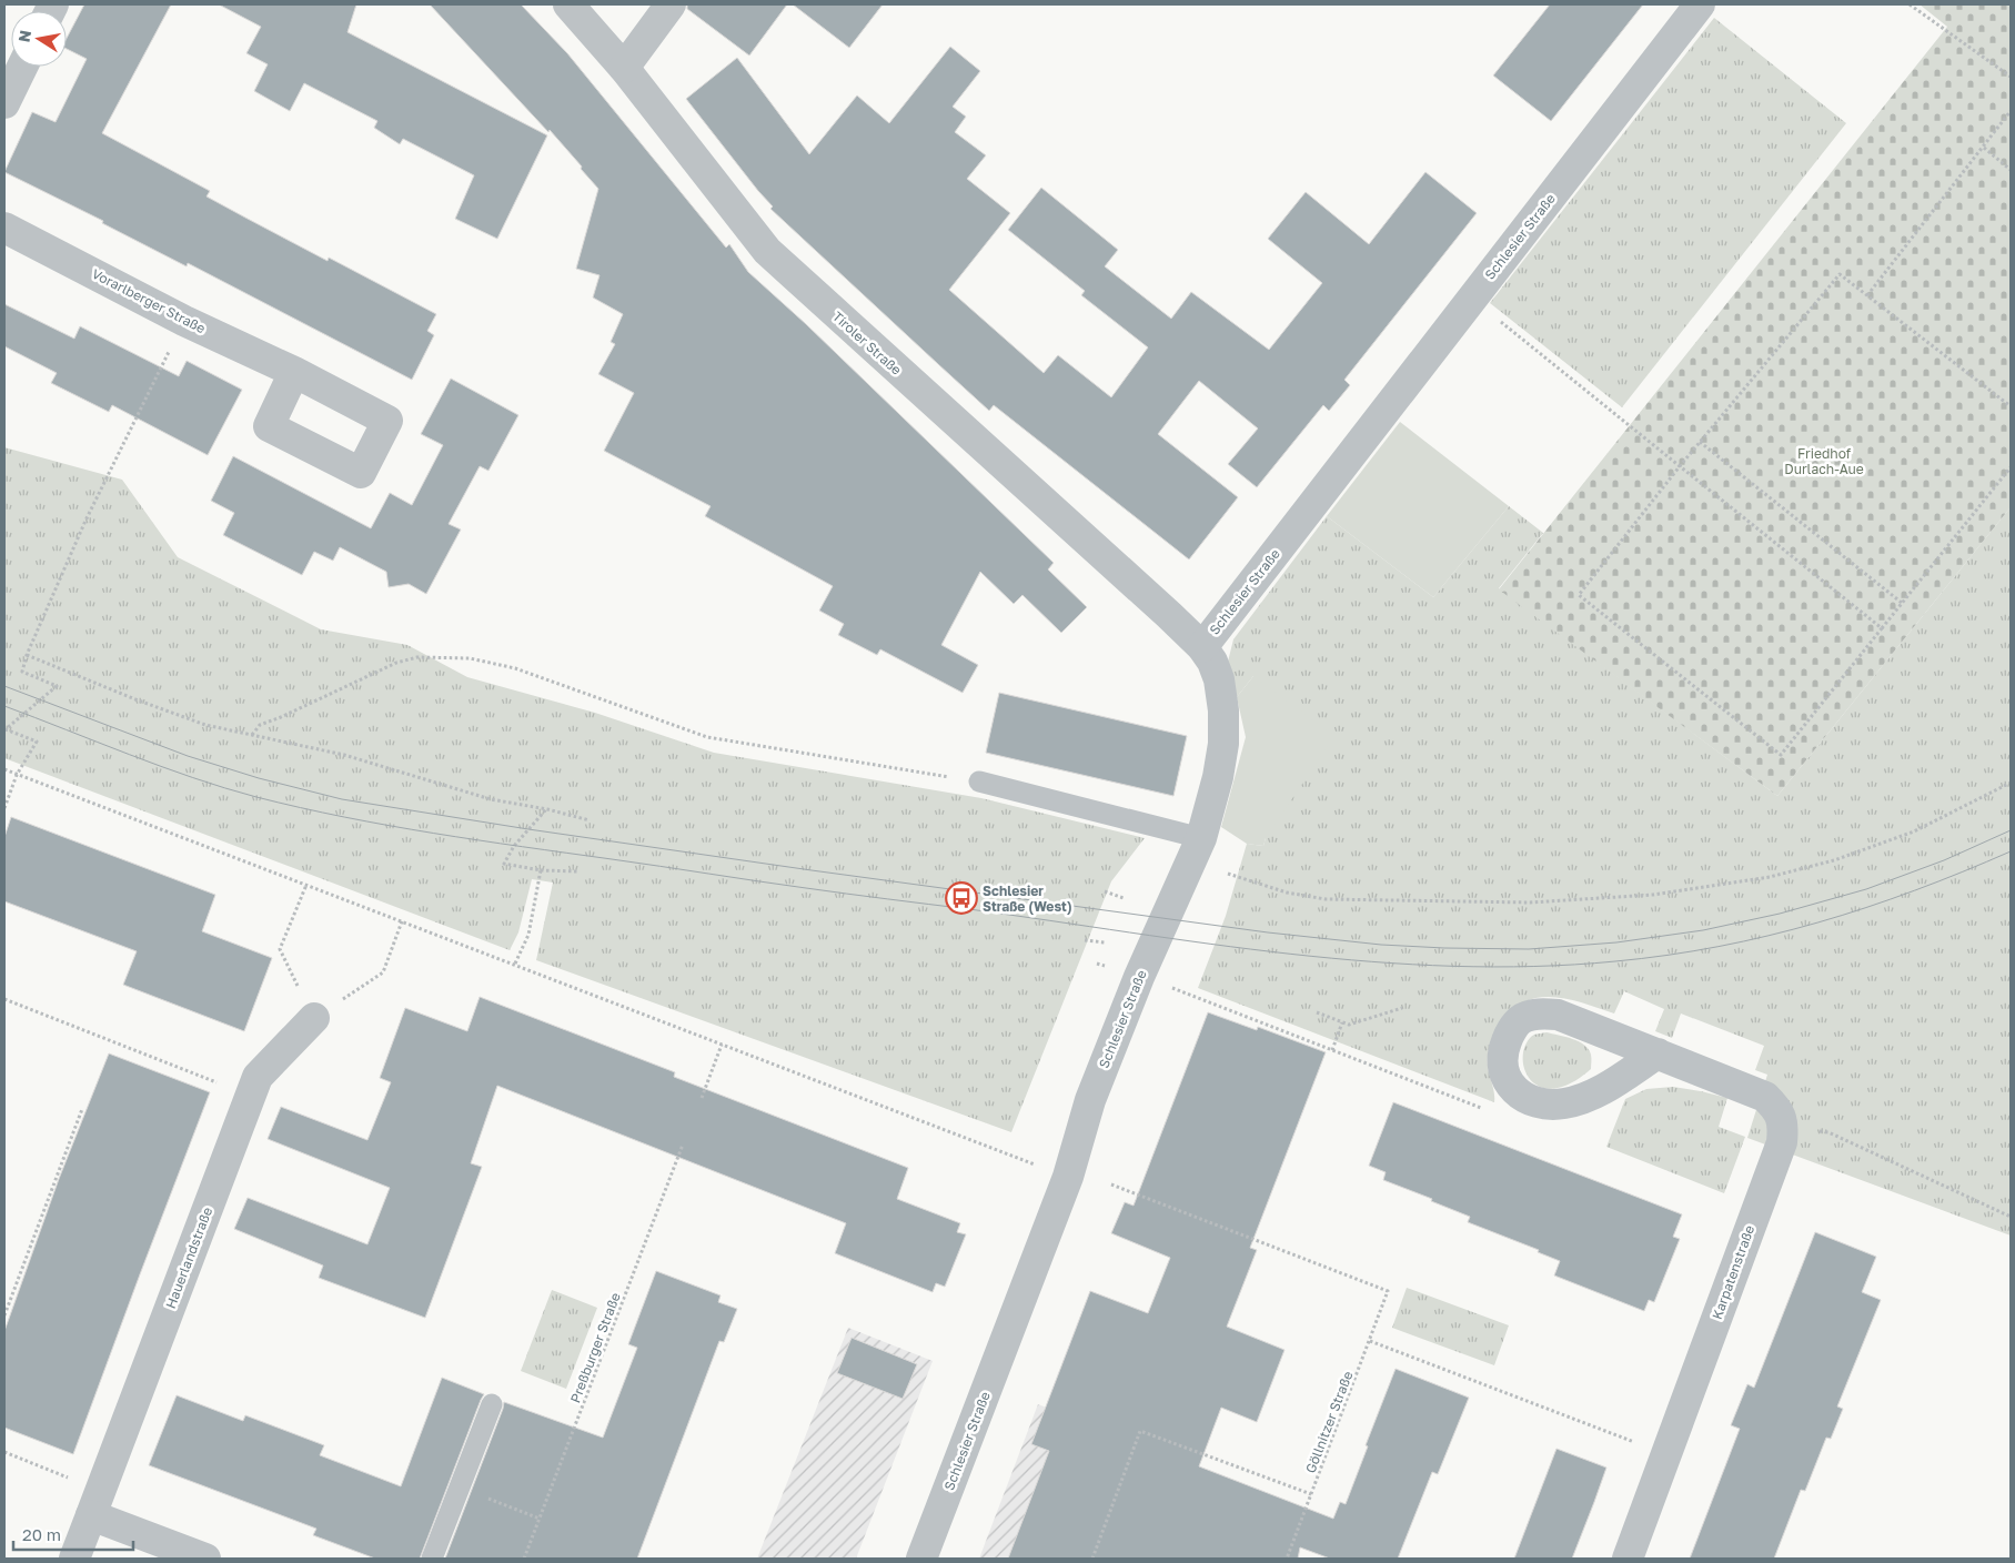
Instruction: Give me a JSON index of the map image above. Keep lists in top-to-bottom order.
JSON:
{
  "streets": {
    "street": [
      "Schlesier Straße",
      "Vorarlberger Straße",
      "Tiroler Straße",
      "Hauerlandstraße",
      "Karpatenstraße"
    ],
    "path": ["Preßburger Straße", "Göllnitzer Straße"]
  },
  "crossings": [
    ["Schlesier Straße", "Tiroler Straße"]
  ],
  "parks": ["Friedhof Durlach-Aue"],
  "places": {
    "bus stop": ["Schlesier Straße (West)"]
  },
  "scale_bar": "20 m",
  "north": "left"
}
